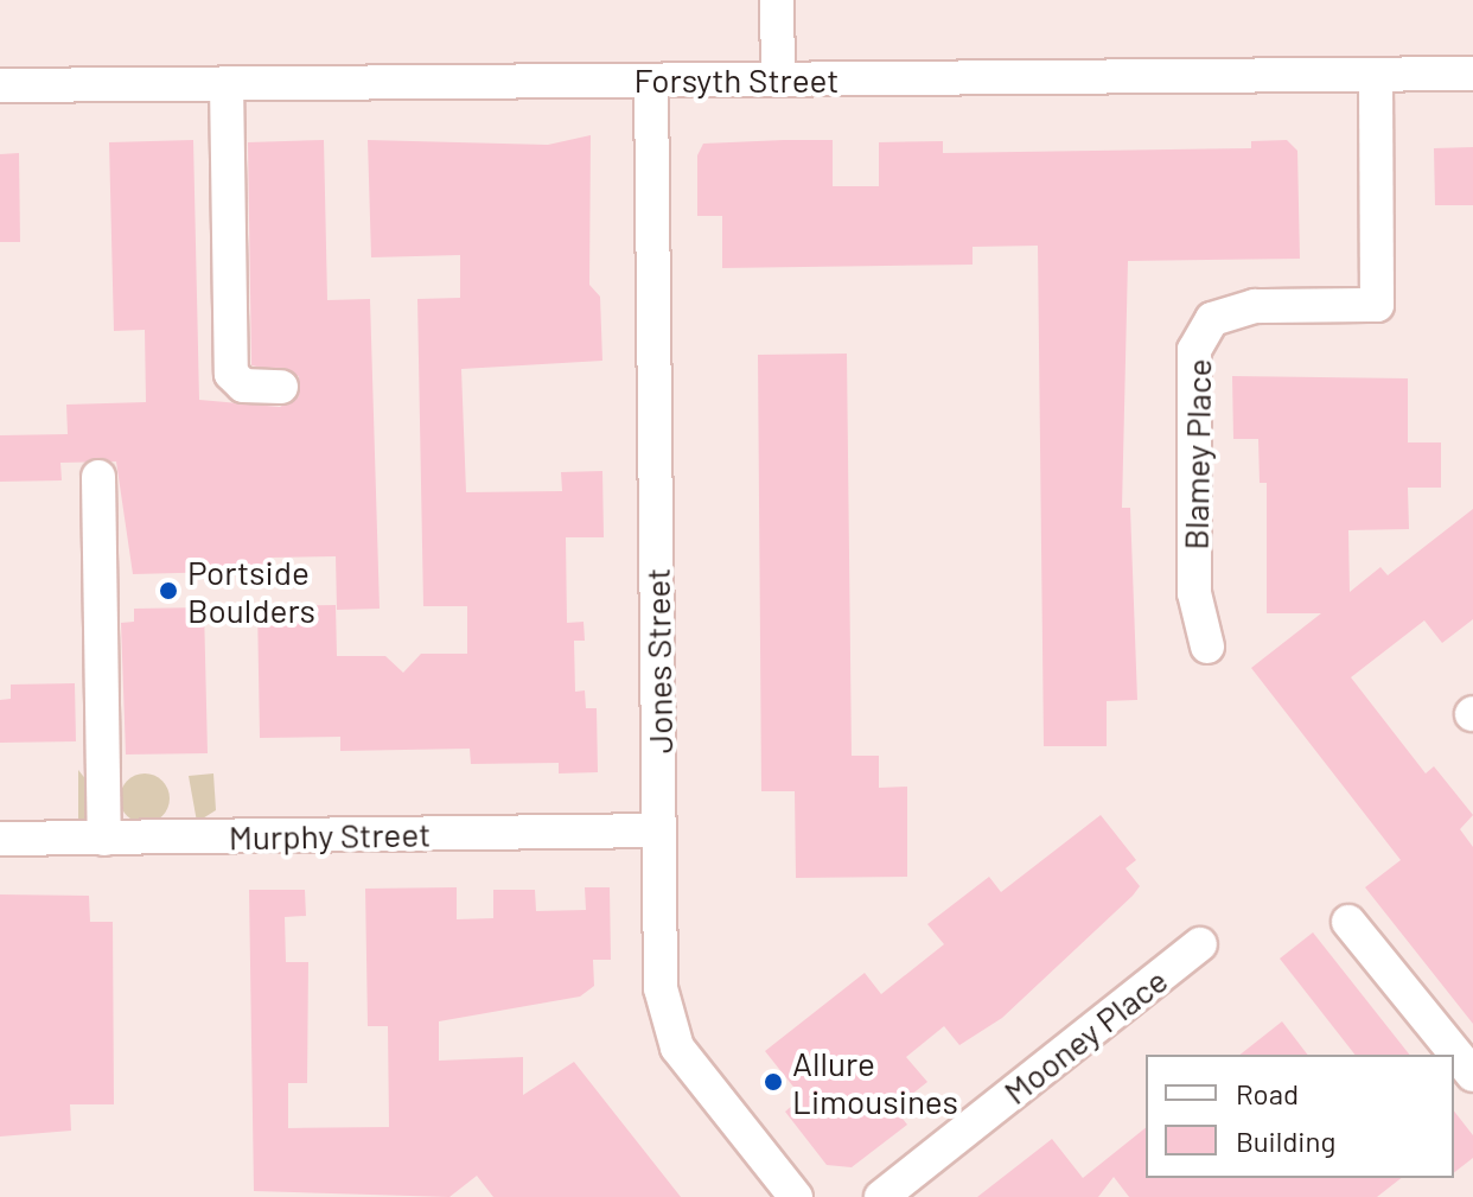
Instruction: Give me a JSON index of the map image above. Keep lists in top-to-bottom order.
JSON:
{
  "streets": {
    "street": [
      "Forsyth Street",
      "Blamey Place",
      "Jones Street",
      "Murphy Street",
      "Mooney Place"
    ]
  },
  "crossings": [
    ["Forsyth Street", "Blamey Place"],
    ["Forsyth Street", "Jones Street"],
    ["Jones Street", "Murphy Street"]
  ],
  "places": ["Portside Boulders", "Allure Limousines"],
  "legend": ["Road", "Building"]
}
